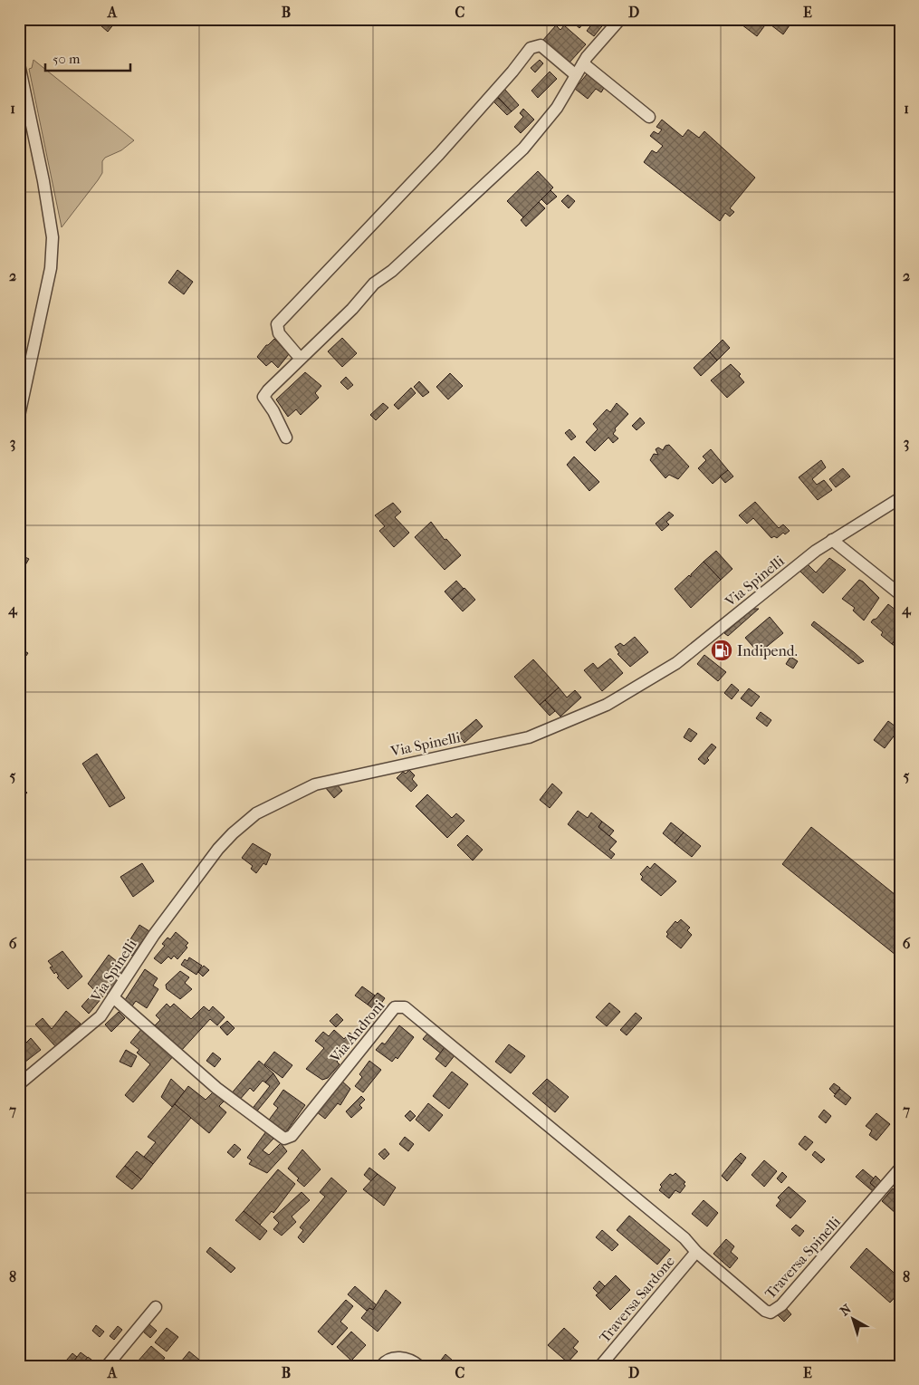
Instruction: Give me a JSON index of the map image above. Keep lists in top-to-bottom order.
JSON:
{
  "streets": {
    "street": [
      "Via Spinelli",
      "Via Androni",
      "Traversa Spinelli",
      "Traversa Sardone"
    ]
  },
  "crossings": [
    ["Via Spinelli", "Via Androni"],
    ["Via Androni", "Traversa Spinelli"],
    ["Via Androni", "Traversa Sardone"],
    ["Traversa Spinelli", "Traversa Sardone"]
  ],
  "places": {
    "fuel station": ["Indipend."]
  },
  "scale_bar": "50 m",
  "north": "top left",
  "grid": {
    "columns": [
      "A",
      "B",
      "C",
      "D",
      "E"
    ],
    "rows": [
      "1",
      "2",
      "3",
      "4",
      "5",
      "6",
      "7",
      "8"
    ]
  }
}
